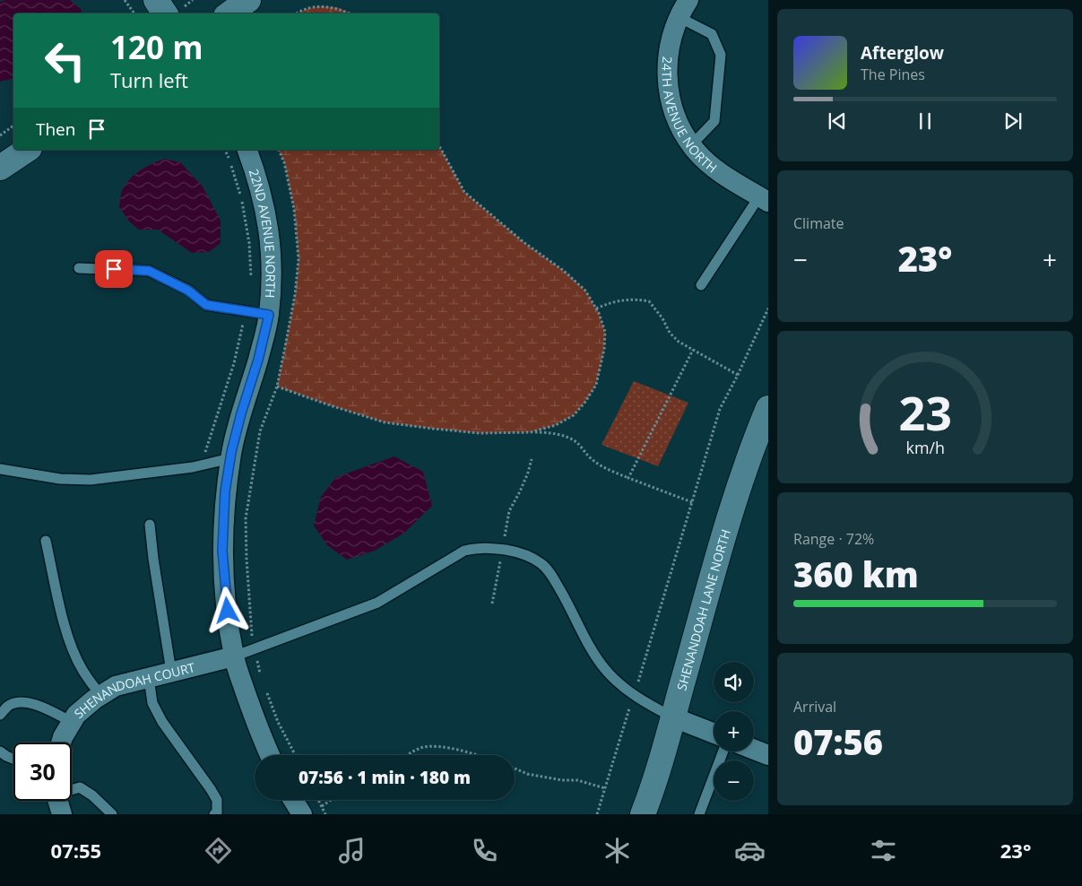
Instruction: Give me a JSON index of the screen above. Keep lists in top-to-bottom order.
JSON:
{
  "streets": {
    "street": [
      "24TH AVENUE NORTH",
      "22ND AVENUE NORTH",
      "SHENANDOAH LANE NORTH",
      "SHENANDOAH COURT"
    ]
  },
  "crossings": [
    ["22ND AVENUE NORTH", "SHENANDOAH COURT"]
  ],
  "page": {
    "turn": ["120 m", "Turn left"],
    "song": ["Afterglow", "The Pines"],
    "then": "Then",
    "tile": [
      "Climate",
      ["Range · 72%", "360 km"],
      ["Arrival", "07:56"]
    ],
    "heat": ["−", "23°", "+"],
    "map_buttons": ["+", "−"],
    "limit": "30",
    "trip": "07:56 · 1 min · 180 m",
    "tabs": ["07:55", "23°"],
    "gauge": ["23", "km/h"]
  }
}
